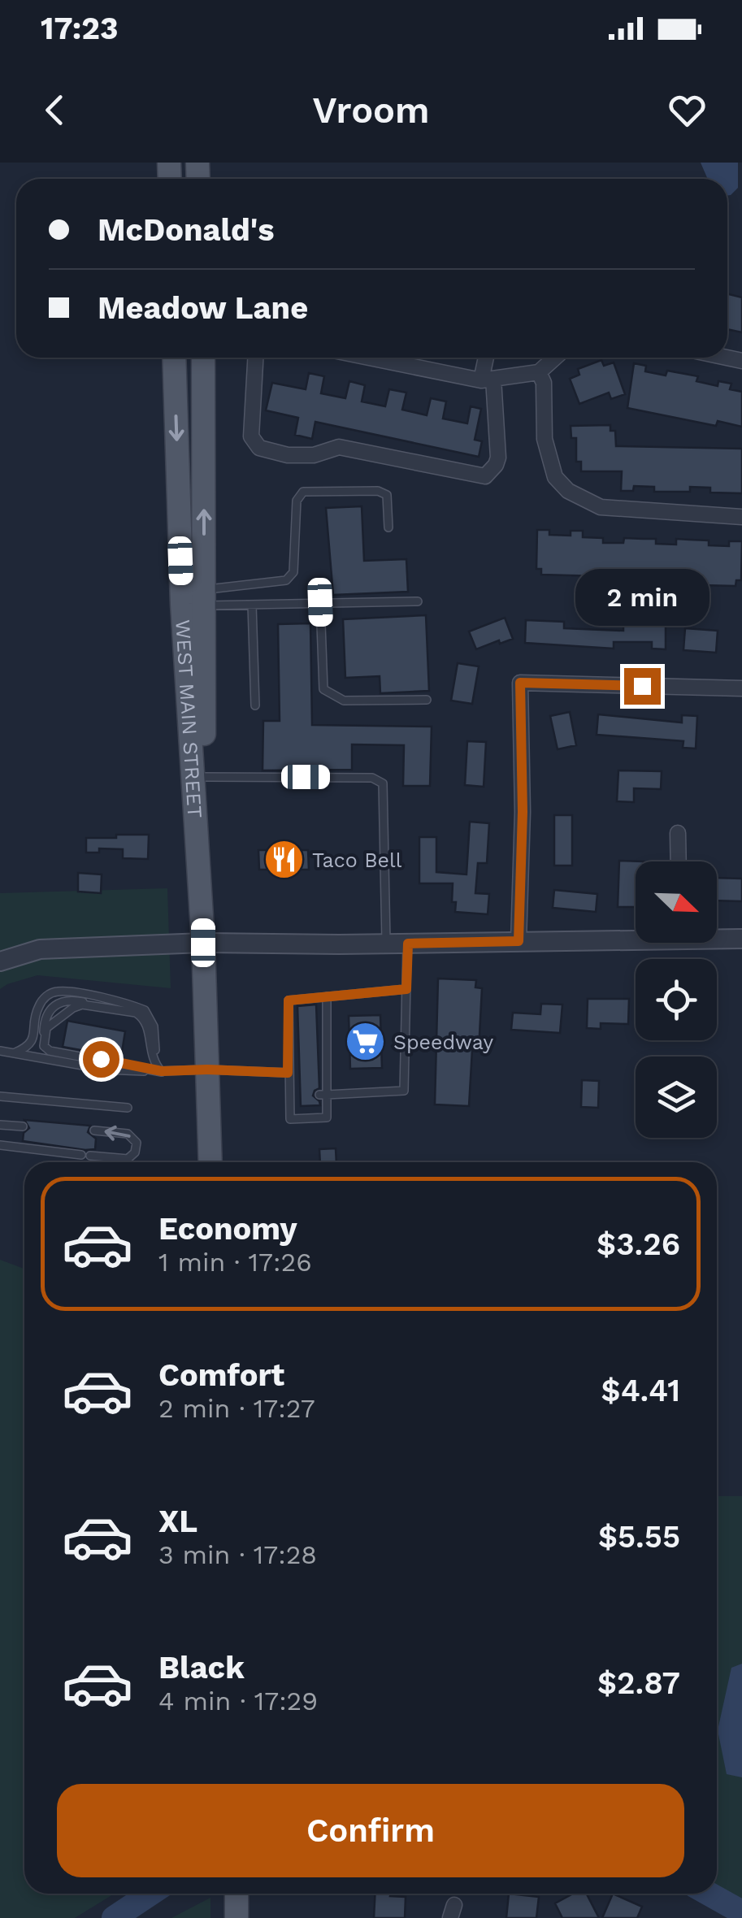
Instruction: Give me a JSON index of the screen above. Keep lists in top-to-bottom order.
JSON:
{
  "streets": {
    "main road": ["WEST MAIN STREET"]
  },
  "places": {
    "restaurant": ["Taco Bell"],
    "supermarket": ["Speedway"]
  },
  "north": "bottom right",
  "page": {
    "status": "17:23",
    "header": "Vroom",
    "banner": ["McDonald's", "Meadow Lane"],
    "bubble": "2 min",
    "list": [
      {
        "name": "Economy",
        "note": "1 min · 17:26",
        "value": "$3.26"
      },
      {
        "name": "Comfort",
        "note": "2 min · 17:27",
        "value": "$4.41"
      },
      {
        "name": "XL",
        "note": "3 min · 17:28",
        "value": "$5.55"
      },
      {
        "name": "Black",
        "note": "4 min · 17:29",
        "value": "$2.87"
      }
    ],
    "buttons": "Confirm"
  }
}
